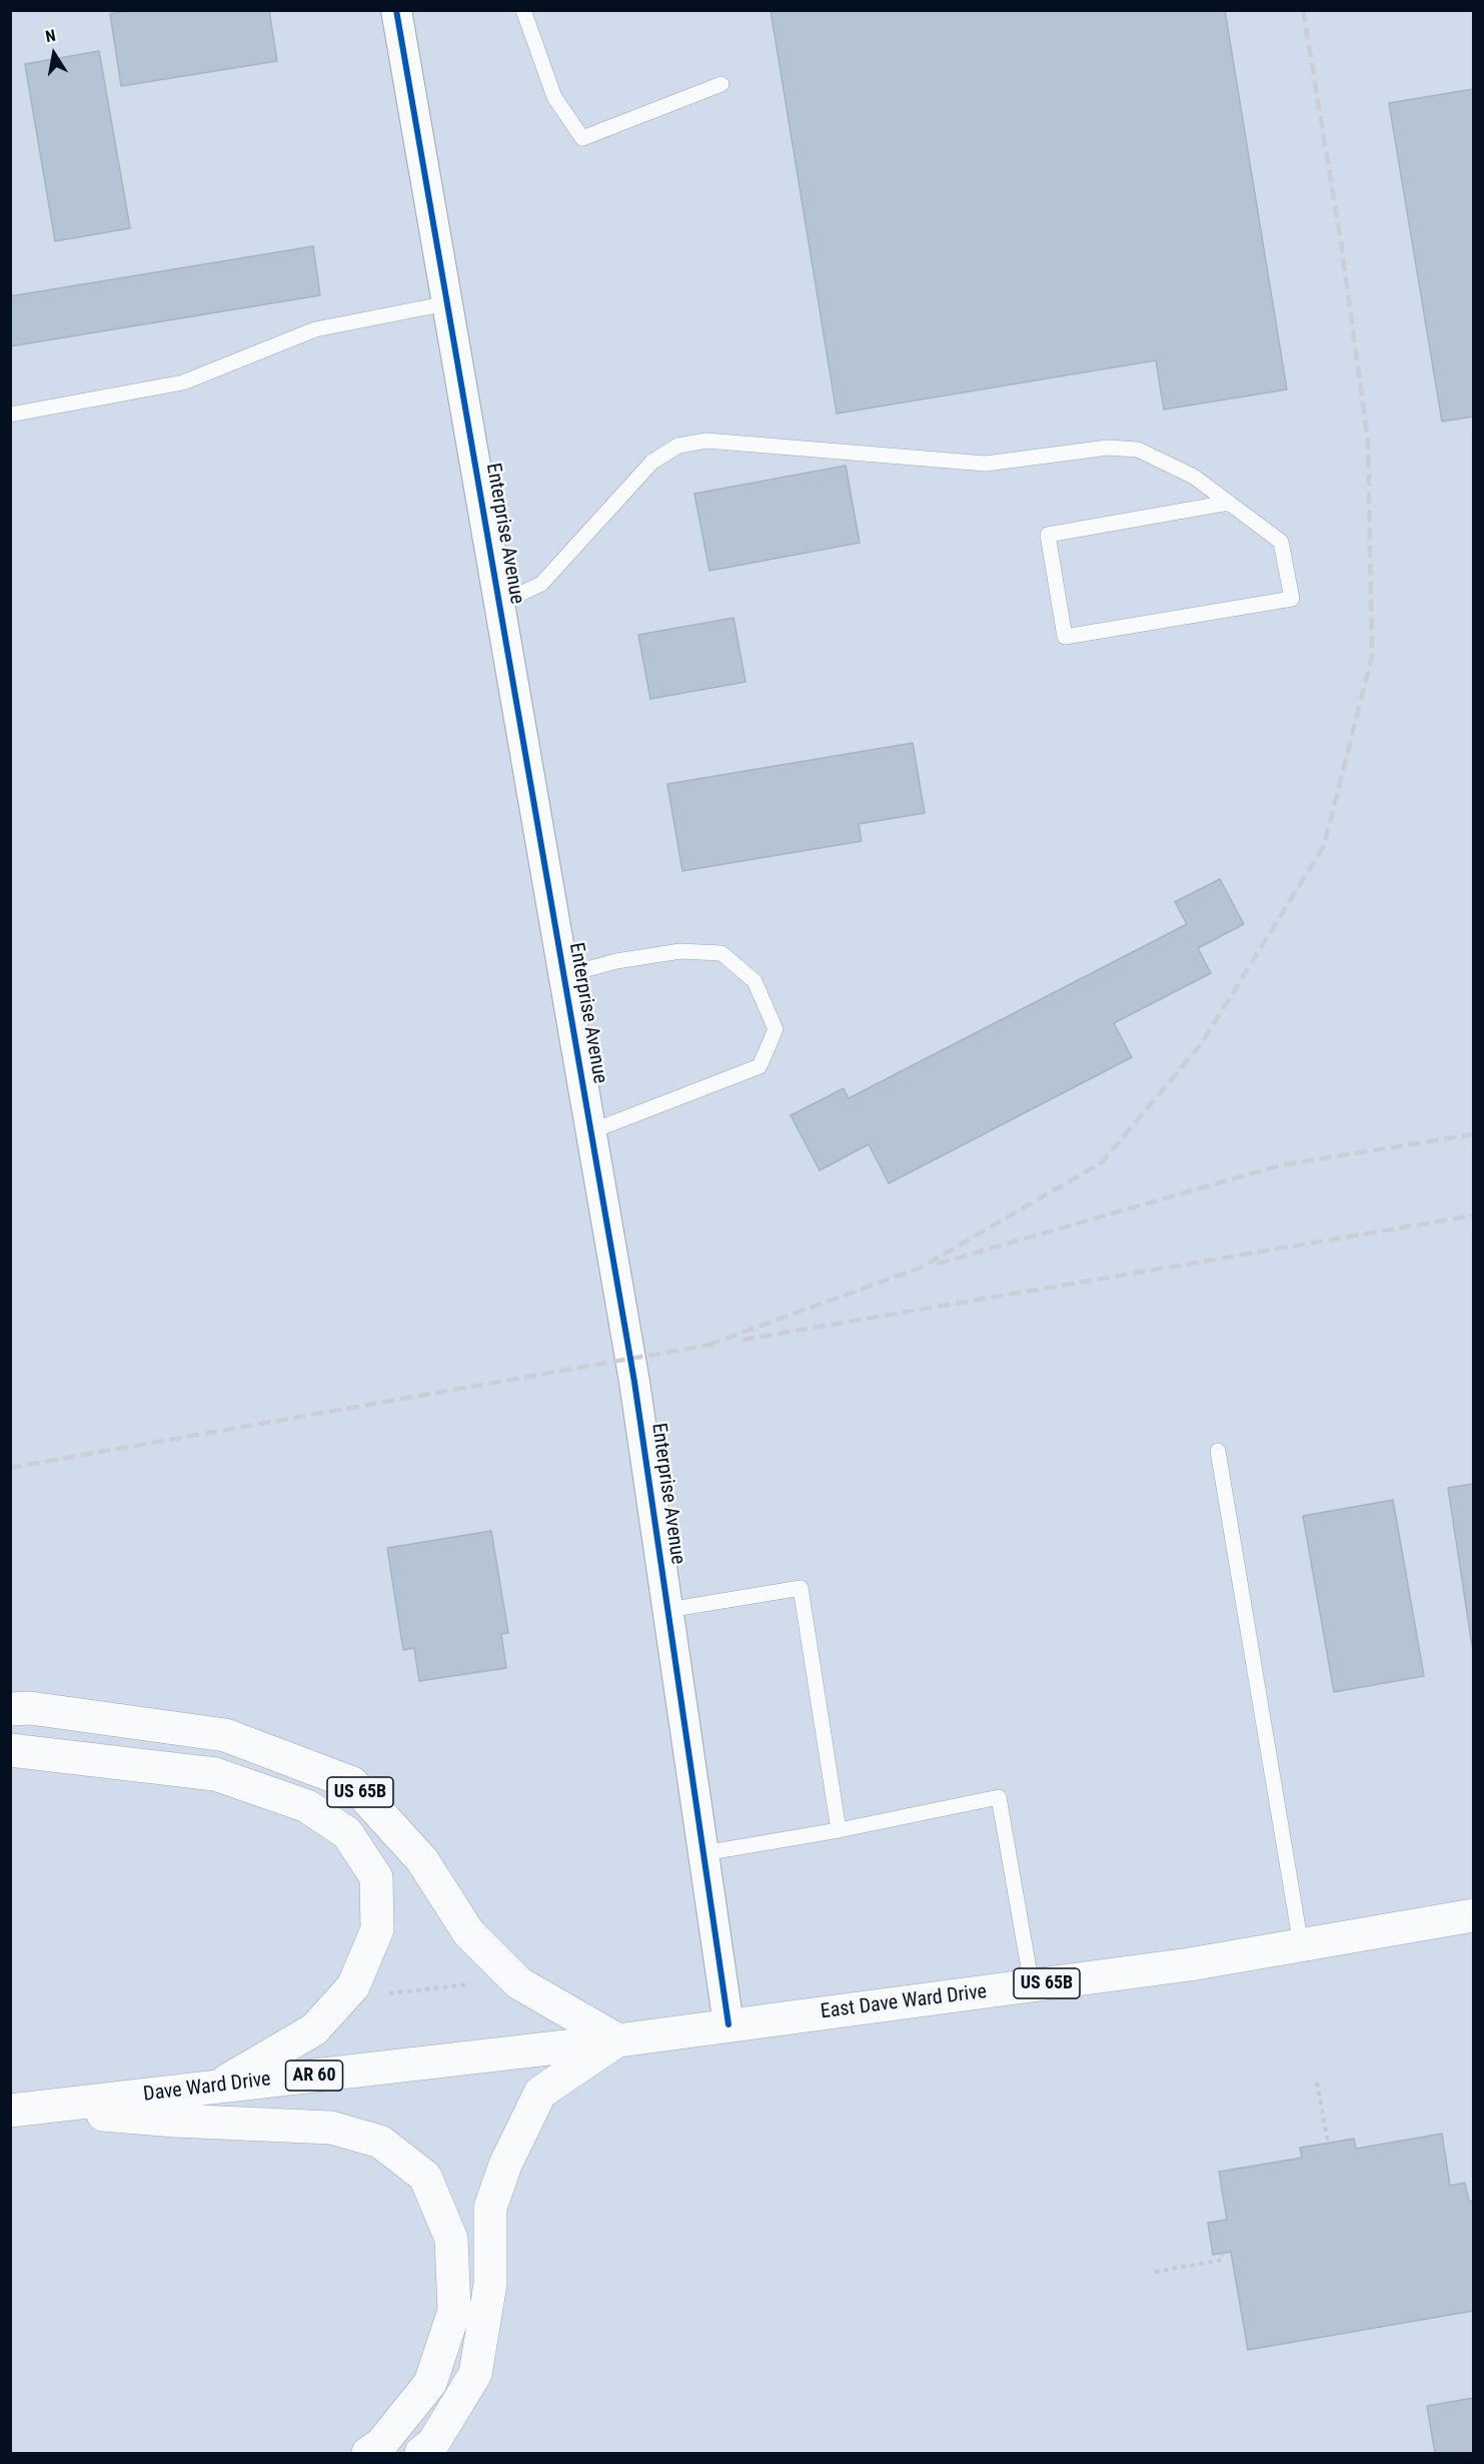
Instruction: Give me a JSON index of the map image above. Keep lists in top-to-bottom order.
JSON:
{
  "streets": {
    "main road": [
      "US 65B",
      "East Dave Ward Drive",
      "AR 60",
      "Dave Ward Drive"
    ],
    "street": ["Enterprise Avenue"]
  },
  "crossings": [
    ["Enterprise Avenue", "East Dave Ward Drive"],
    ["US 65B", "East Dave Ward Drive"],
    ["US 65B", "Dave Ward Drive"],
    ["East Dave Ward Drive", "Dave Ward Drive"]
  ],
  "north": "top"
}
